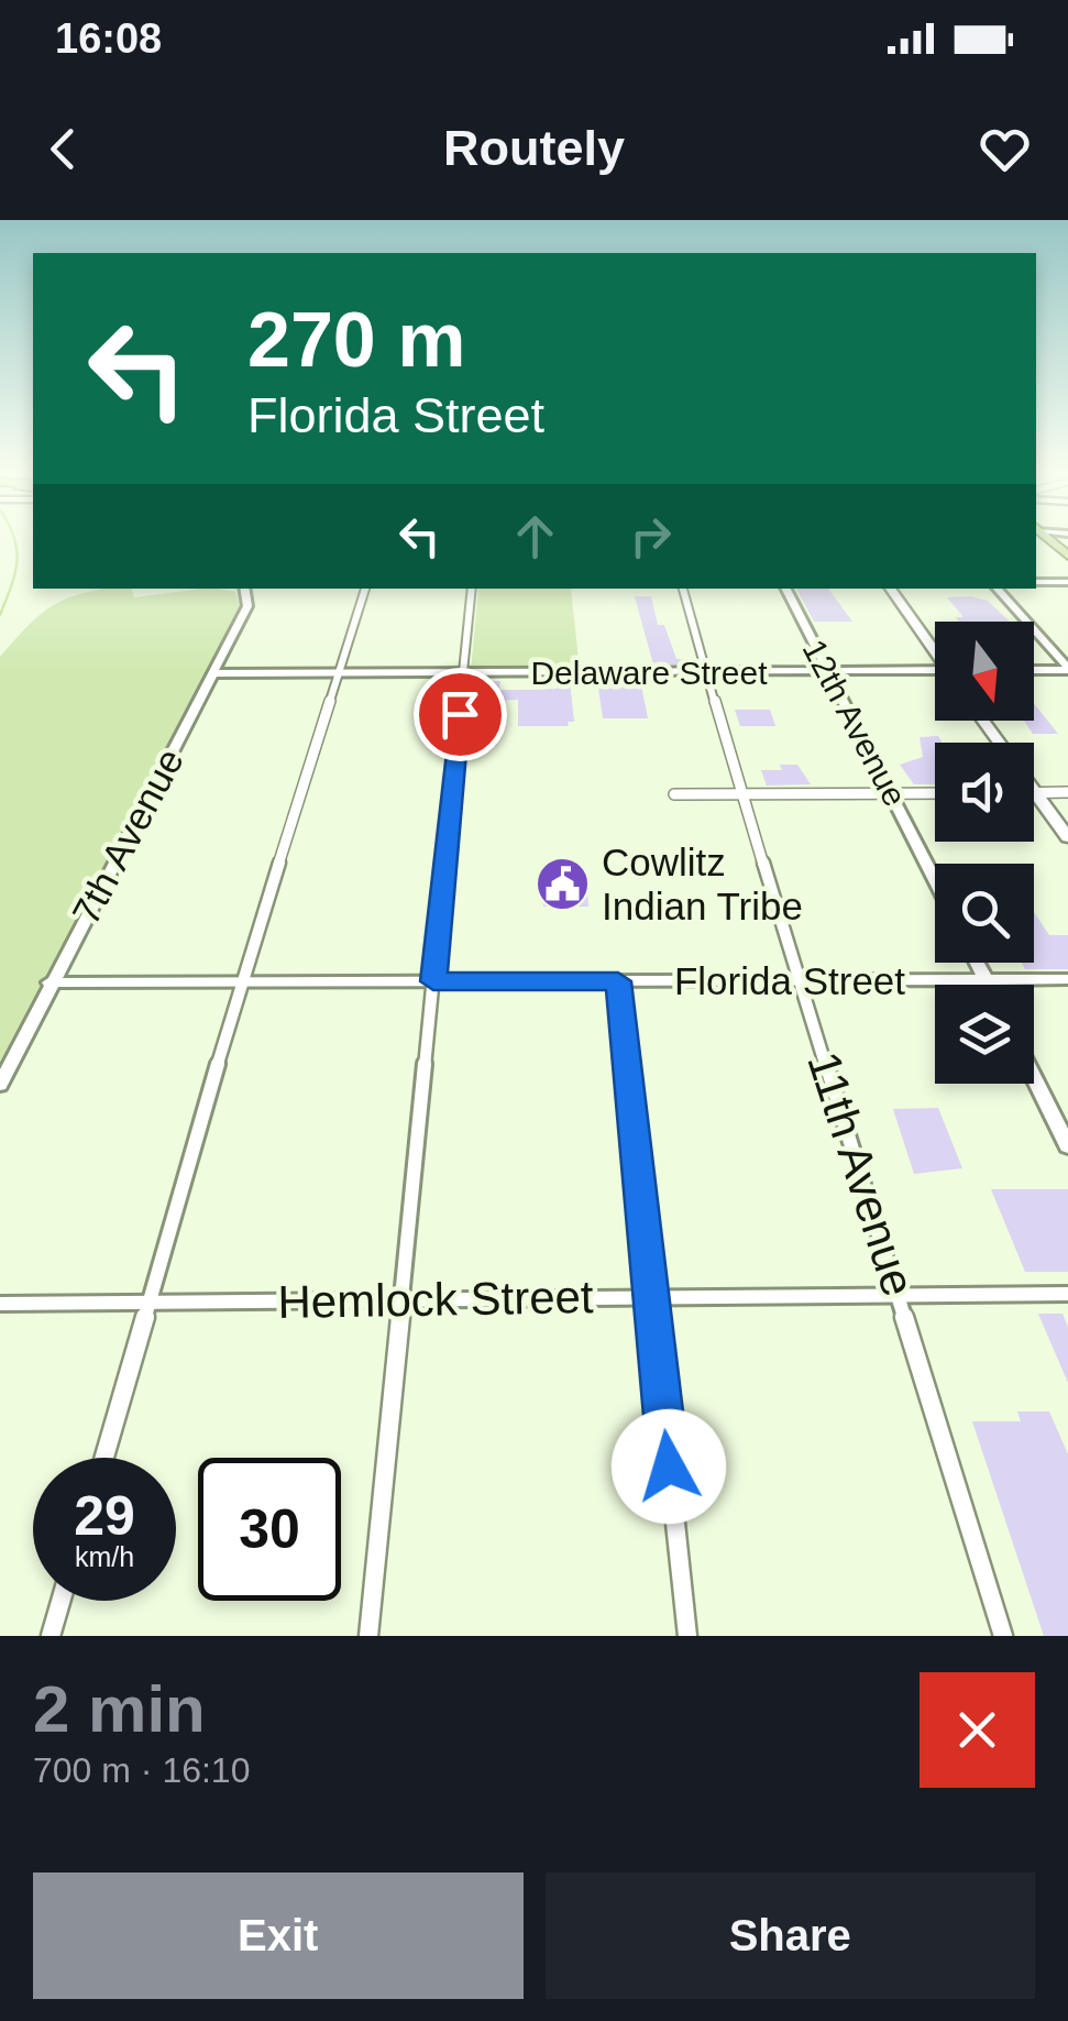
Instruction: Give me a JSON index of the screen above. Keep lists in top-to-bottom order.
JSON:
{
  "streets": {
    "street": [
      "Delaware Street",
      "12th Avenue",
      "7th Avenue",
      "Florida Street",
      "11th Avenue",
      "Hemlock Street"
    ]
  },
  "crossings": [
    ["Delaware Street", "12th Avenue"],
    ["Delaware Street", "7th Avenue"],
    ["Delaware Street", "11th Avenue"],
    ["7th Avenue", "Florida Street"],
    ["Florida Street", "11th Avenue"],
    ["11th Avenue", "Hemlock Street"]
  ],
  "places": {
    "public building": ["Cowlitz Indian Tribe"]
  },
  "north": "bottom",
  "page": {
    "status": "16:08",
    "header": "Routely",
    "turn": ["270 m", "Florida Street"],
    "speed": "29 km/h",
    "limit": "30",
    "heading": ["2 min", "700 m · 16:10"],
    "buttons": ["Exit", "Share"]
  }
}
